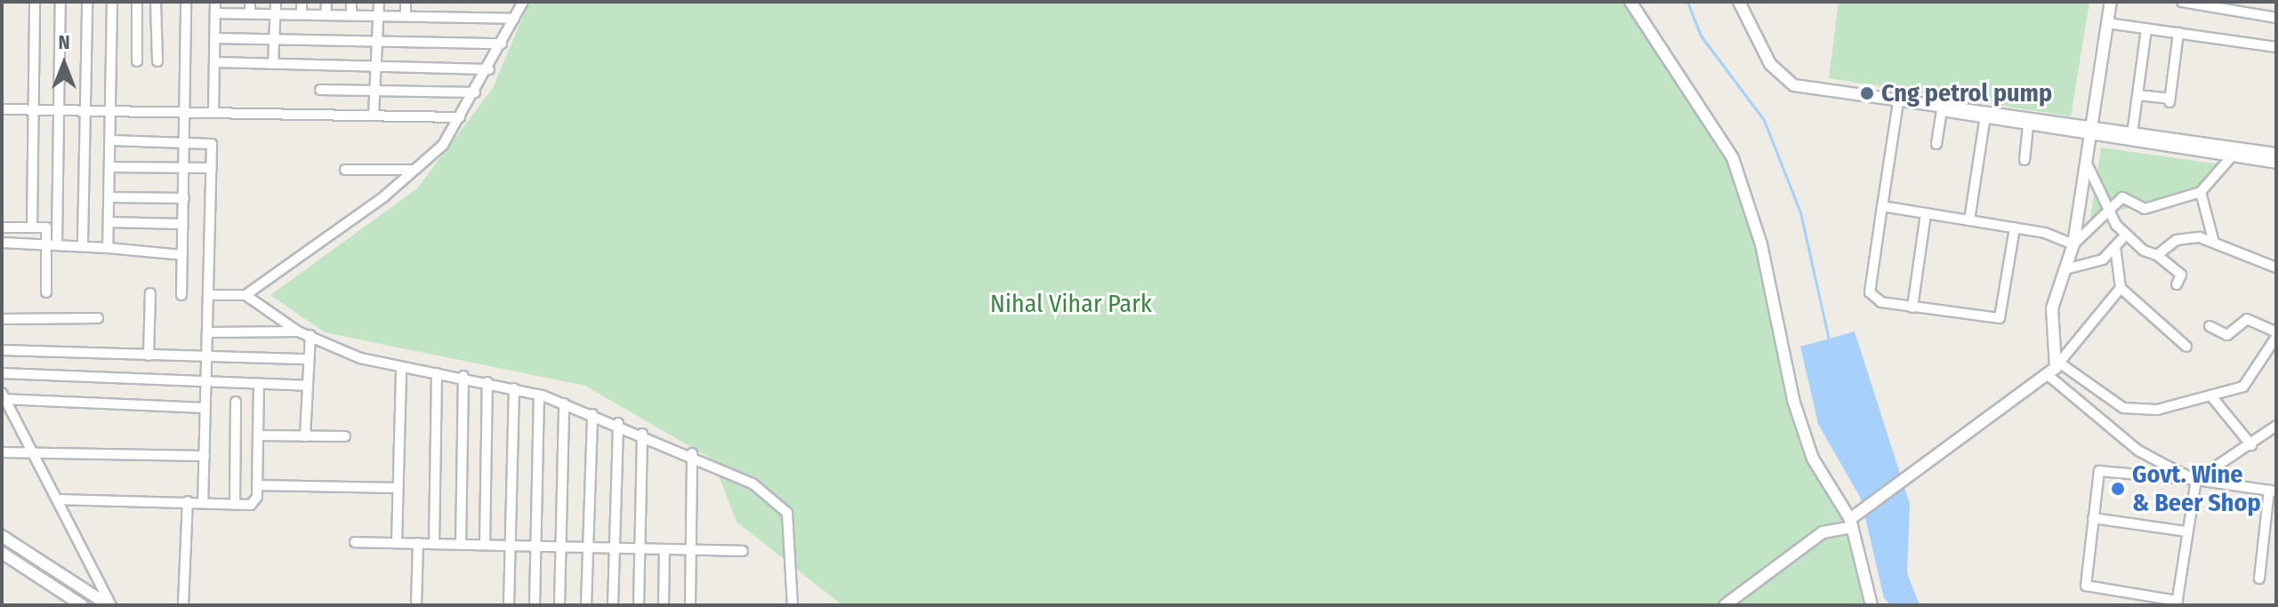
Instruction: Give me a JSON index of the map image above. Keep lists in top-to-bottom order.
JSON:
{
  "parks": ["Nihal Vihar Park"],
  "places": ["Cng petrol pump", "Govt. Wine & Beer Shop"],
  "north": "top"
}
